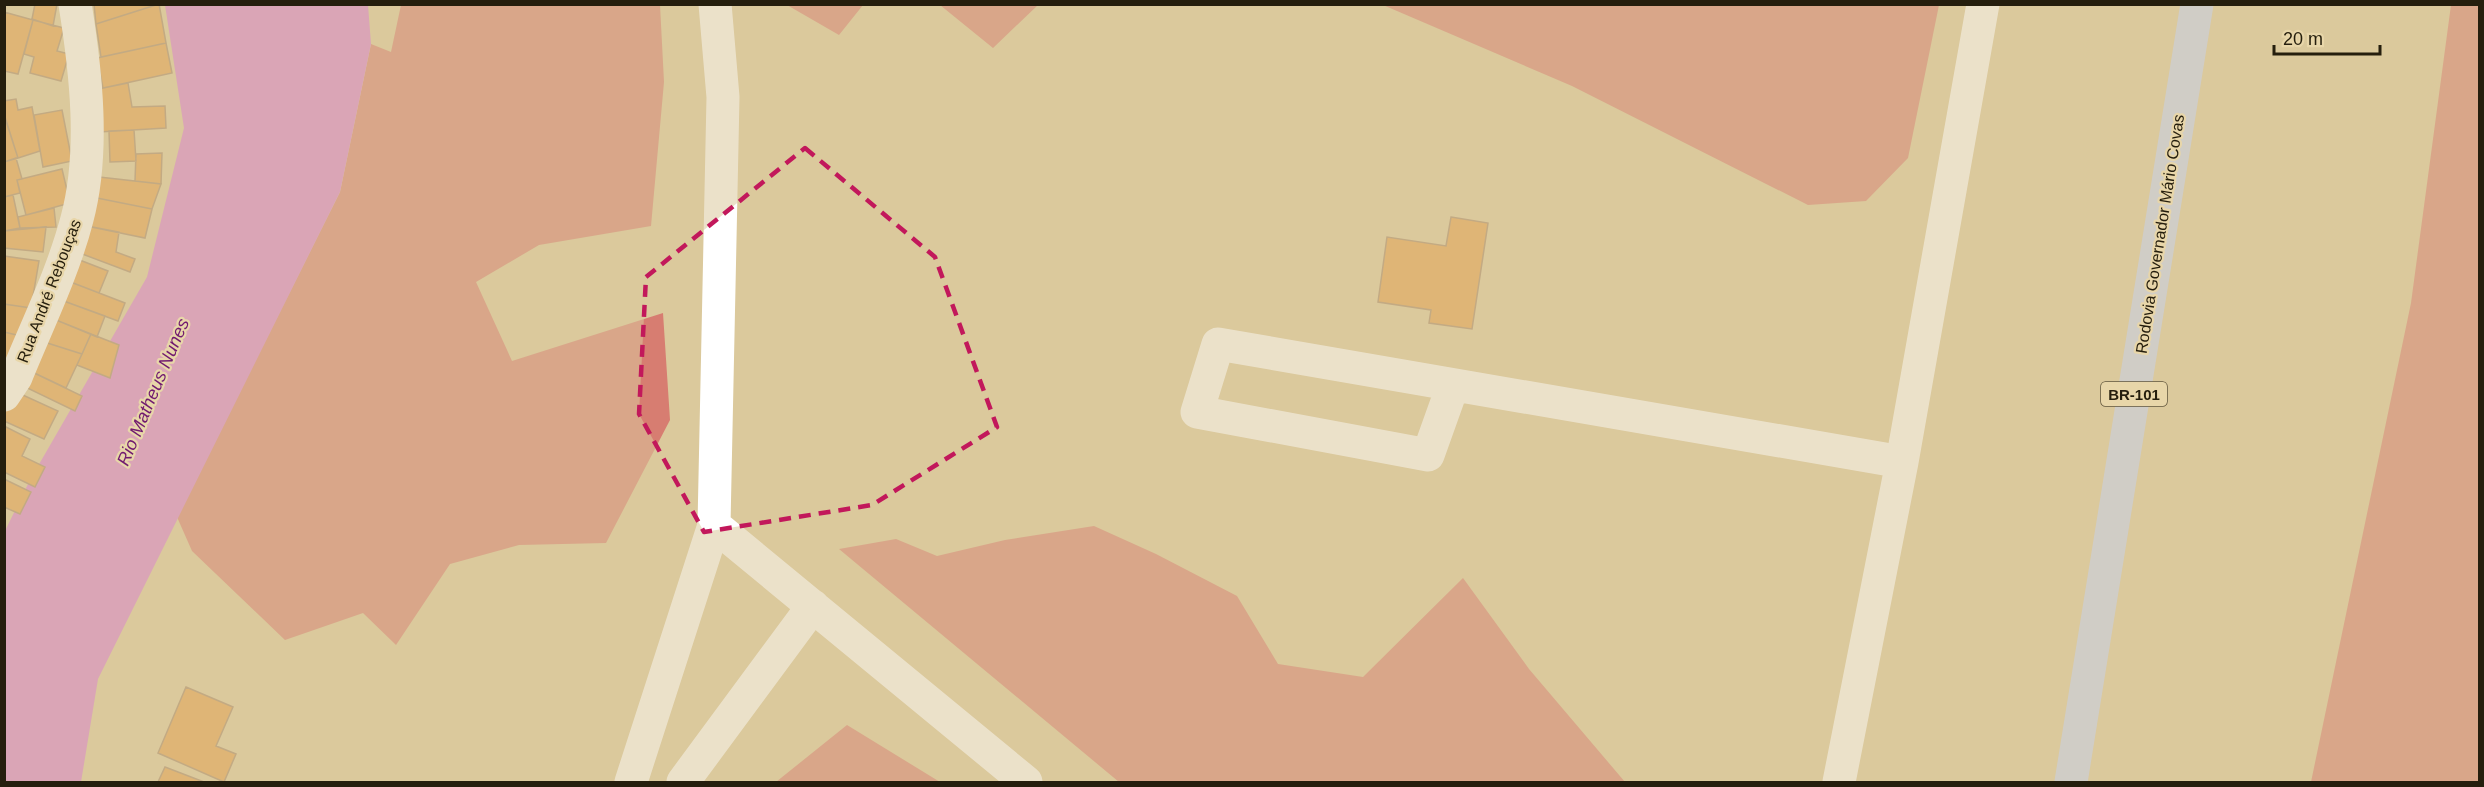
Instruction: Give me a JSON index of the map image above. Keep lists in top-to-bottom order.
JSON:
{
  "streets": {
    "highway": ["Rodovia Governador Mário Covas", "BR-101"],
    "street": ["Rua André Rebouças"]
  },
  "water": ["Rio Matheus Nunes"],
  "scale_bar": "20 m"
}
